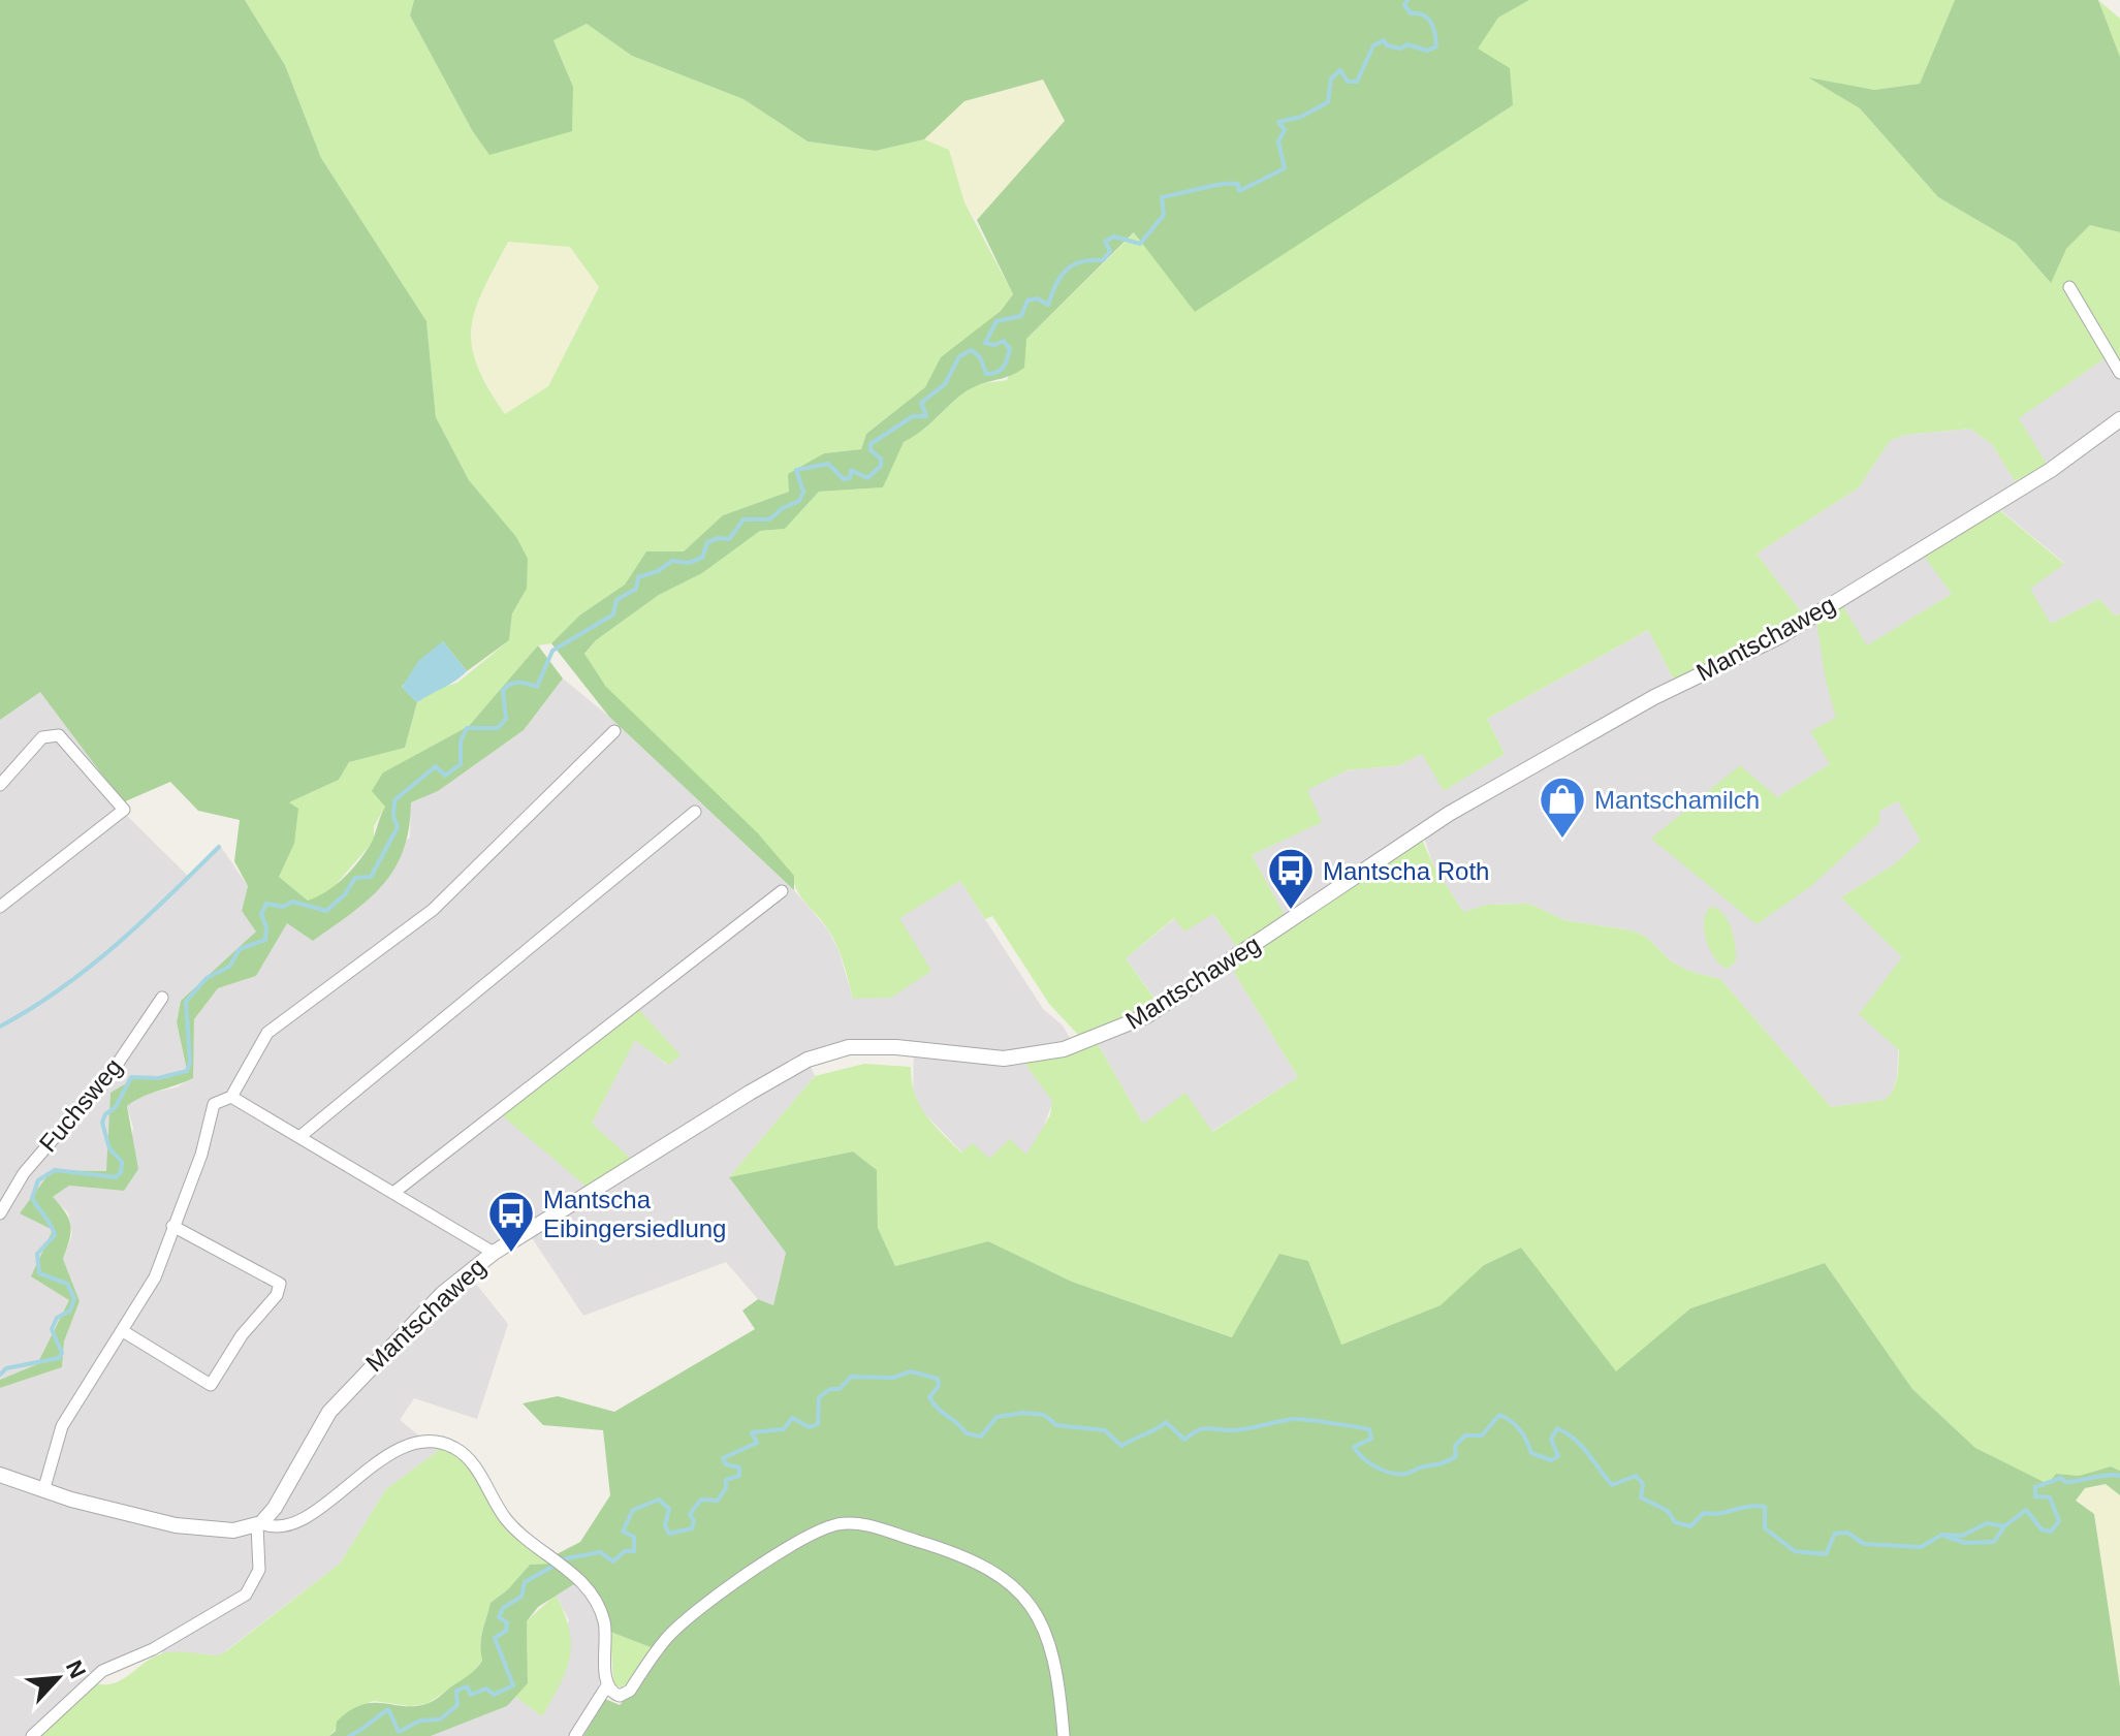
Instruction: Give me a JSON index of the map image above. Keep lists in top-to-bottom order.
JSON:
{
  "streets": {
    "street": ["Mantschaweg", "Fuchsweg"]
  },
  "places": {
    "shop": ["Mantschamilch"],
    "bus stop": ["Mantscha Roth", "Mantscha Eibingersiedlung"]
  },
  "north": "top right"
}
